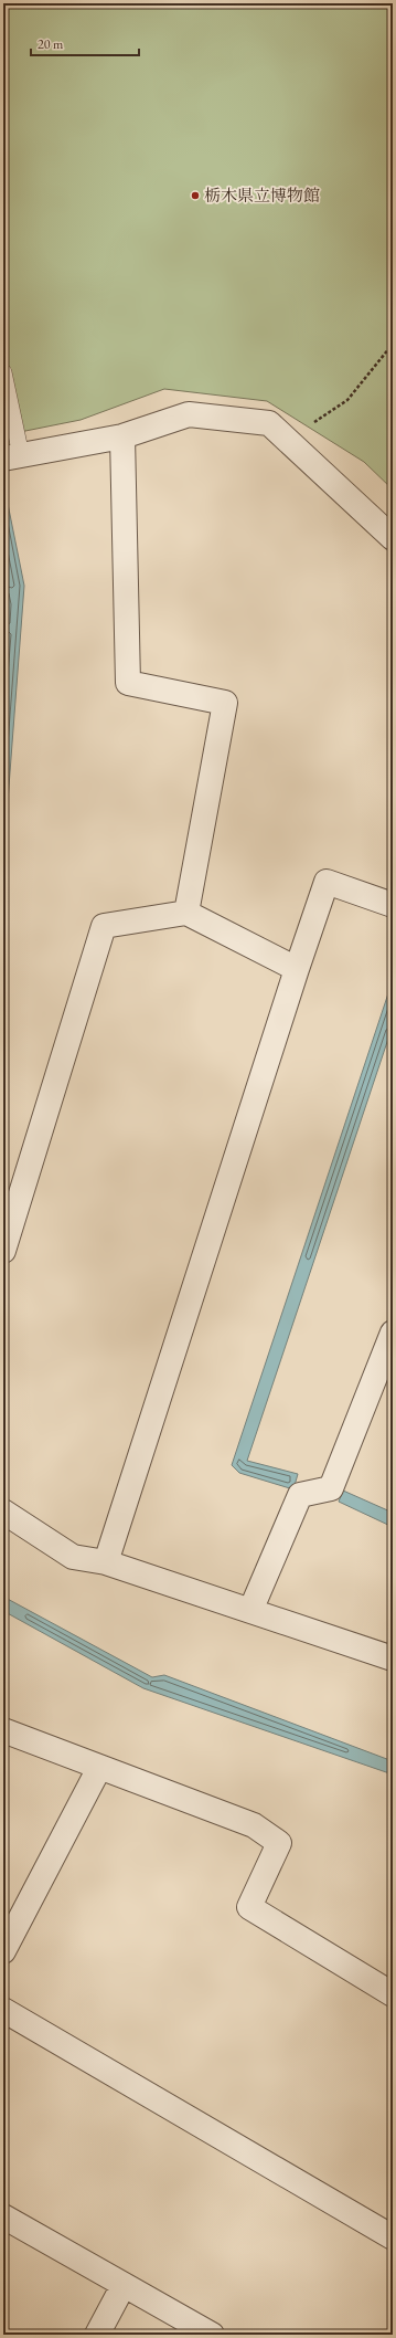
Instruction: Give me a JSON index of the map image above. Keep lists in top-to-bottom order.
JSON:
{
  "places": ["栃木県立博物館"],
  "scale_bar": "20 m"
}
